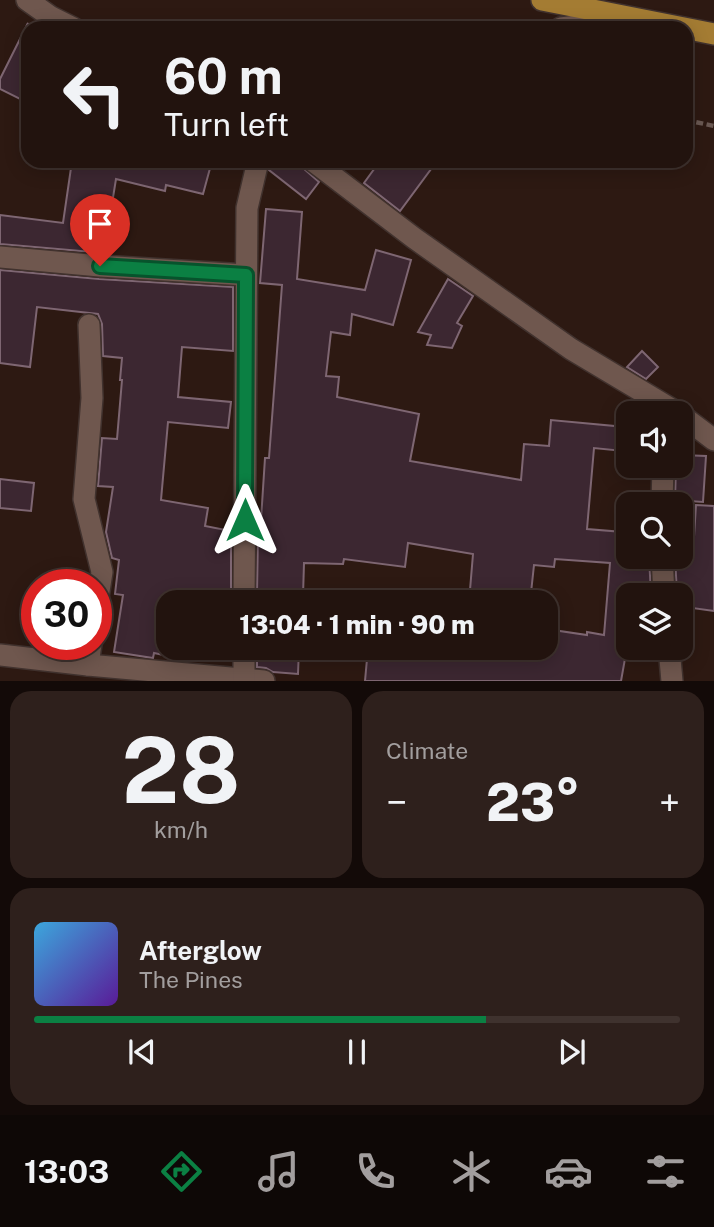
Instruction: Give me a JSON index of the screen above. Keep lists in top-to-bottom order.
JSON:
{
  "page": {
    "turn": ["60 m", "Turn left"],
    "limit": "30",
    "trip": "13:04 · 1 min · 90 m",
    "tile": [
      ["28", "km/h"],
      "Climate"
    ],
    "heat": ["−", "23°", "+"],
    "song": ["Afterglow", "The Pines"],
    "tabs": "13:03"
  }
}
